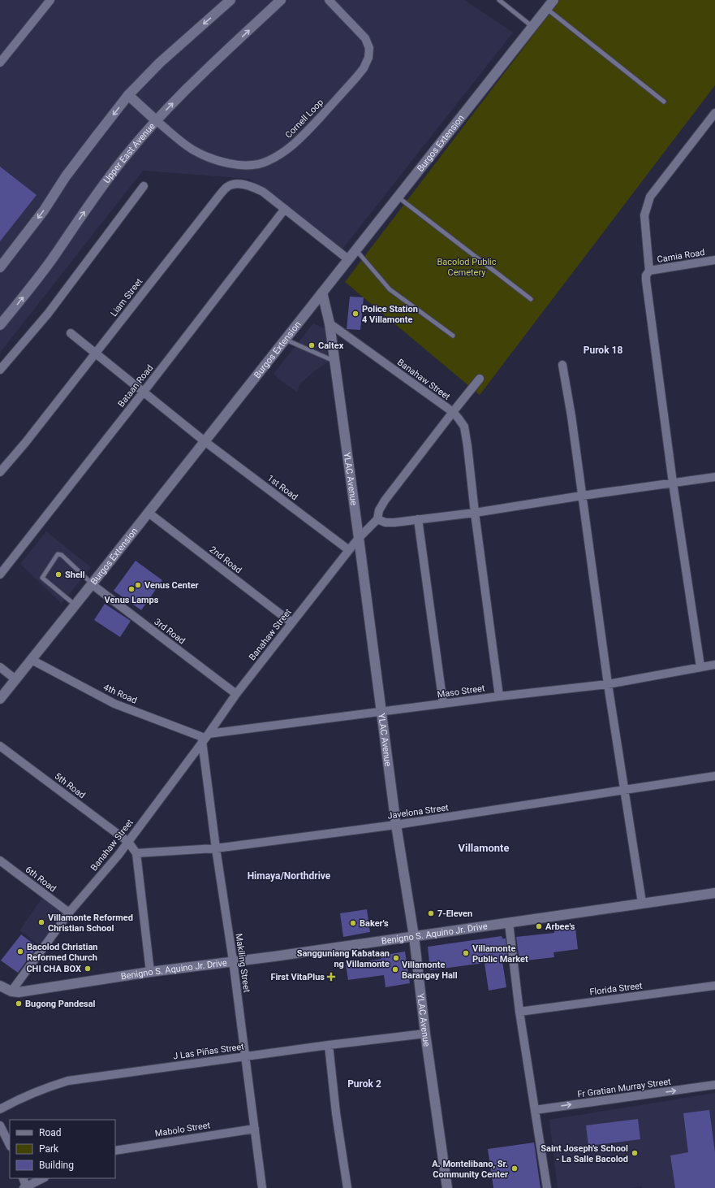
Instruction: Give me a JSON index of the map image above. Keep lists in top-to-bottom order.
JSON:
{
  "streets": {
    "street": [
      "Cornell Loop",
      "Burgos Extension",
      "Upper East Avenue",
      "Camia Road",
      "Liam Street",
      "Banahaw Street",
      "Bataan Road",
      "YLAC Avenue",
      "1st Road",
      "2nd Road",
      "3rd Road",
      "Maso Street",
      "4th Road",
      "5th Road",
      "Javelona Street",
      "6th Road",
      "Benigno S. Aquino Jr. Drive",
      "Makiling Street",
      "Florida Street",
      "J Las Piñas Street",
      "Fr Gratian Murray Street",
      "Mabolo Street"
    ]
  },
  "crossings": [
    ["Cornell Loop", "Upper East Avenue"],
    ["Burgos Extension", "Liam Street"],
    ["Burgos Extension", "YLAC Avenue"],
    ["Burgos Extension", "1st Road"],
    ["Burgos Extension", "2nd Road"],
    ["Burgos Extension", "3rd Road"],
    ["Burgos Extension", "4th Road"],
    ["Liam Street", "Bataan Road"],
    ["Liam Street", "1st Road"],
    ["Banahaw Street", "YLAC Avenue"],
    ["Banahaw Street", "1st Road"],
    ["Banahaw Street", "2nd Road"],
    ["Banahaw Street", "3rd Road"],
    ["Banahaw Street", "Maso Street"],
    ["Banahaw Street", "4th Road"],
    ["Banahaw Street", "5th Road"],
    ["Banahaw Street", "6th Road"],
    ["Banahaw Street", "Benigno S. Aquino Jr. Drive"],
    ["Banahaw Street", "Makiling Street"],
    ["Bataan Road", "1st Road"],
    ["YLAC Avenue", "Maso Street"],
    ["YLAC Avenue", "Javelona Street"],
    ["YLAC Avenue", "Benigno S. Aquino Jr. Drive"],
    ["YLAC Avenue", "J Las Piñas Street"],
    ["Maso Street", "4th Road"],
    ["Maso Street", "Makiling Street"],
    ["4th Road", "Makiling Street"],
    ["Javelona Street", "Makiling Street"],
    ["Benigno S. Aquino Jr. Drive", "Makiling Street"],
    ["Makiling Street", "J Las Piñas Street"],
    ["Makiling Street", "Mabolo Street"]
  ],
  "one_way": ["Fr Gratian Murray Street"],
  "districts": [
    "Purok 18",
    "Villamonte",
    "Himaya/Northdrive",
    "Purok 2"
  ],
  "parks": ["Bacolod Public Cemetery"],
  "places": {
    "other": [
      "Police Station 4 Villamonte",
      "Caltex",
      "Shell",
      "Venus Center",
      "Venus Lamps",
      "7-Eleven",
      "Villamonte Reformed Christian School",
      "Baker's",
      "Arbee's",
      "Bacolod Christian Reformed Church",
      "Villamonte Public Market",
      "Sangguniang Kabataan ng Villamonte",
      "CHI CHA BOX",
      "Villamonte Barangay Hall",
      "Bugong Pandesal",
      "Saint Joseph's School - La Salle Bacolod",
      "A. Montelibano, Sr. Community Center"
    ],
    "health": ["First VitaPlus"]
  },
  "legend": ["Road", "Park", "Building"]
}
